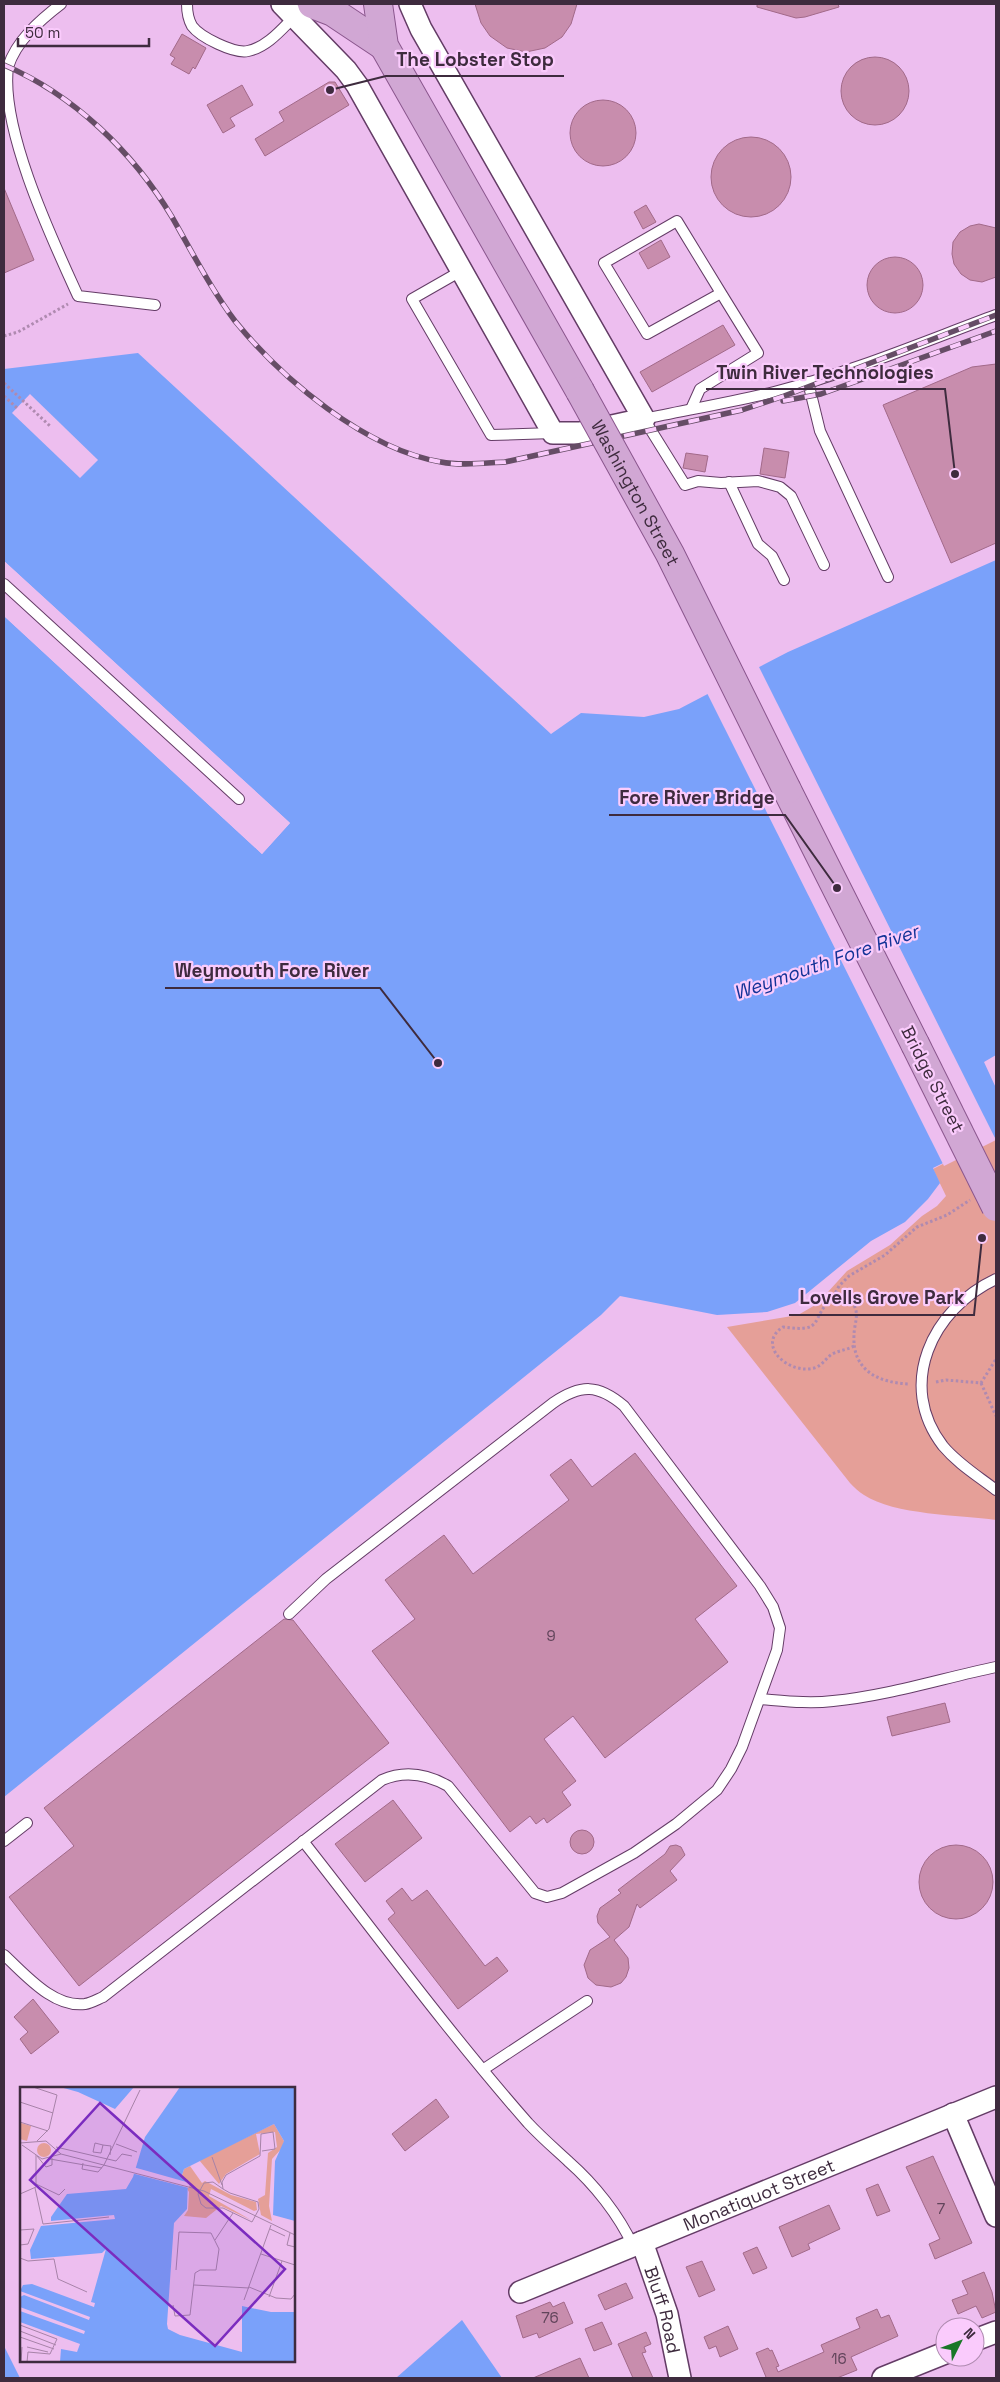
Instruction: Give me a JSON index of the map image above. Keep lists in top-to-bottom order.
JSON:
{
  "streets": {
    "main road": ["Washington Street", "Bridge Street"],
    "street": ["Monatiquot Street", "Bluff Road"]
  },
  "crossings": [
    ["Washington Street", "Bridge Street"],
    ["Monatiquot Street", "Bluff Road"]
  ],
  "water": ["Weymouth Fore River"],
  "places": [
    "The Lobster Stop",
    "Twin River Technologies",
    "Fore River Bridge",
    "Weymouth Fore River",
    "Lovells Grove Park"
  ],
  "house_numbers": [
    "9",
    "7",
    "76",
    "16"
  ],
  "scale_bar": "50 m",
  "north": "top right"
}
